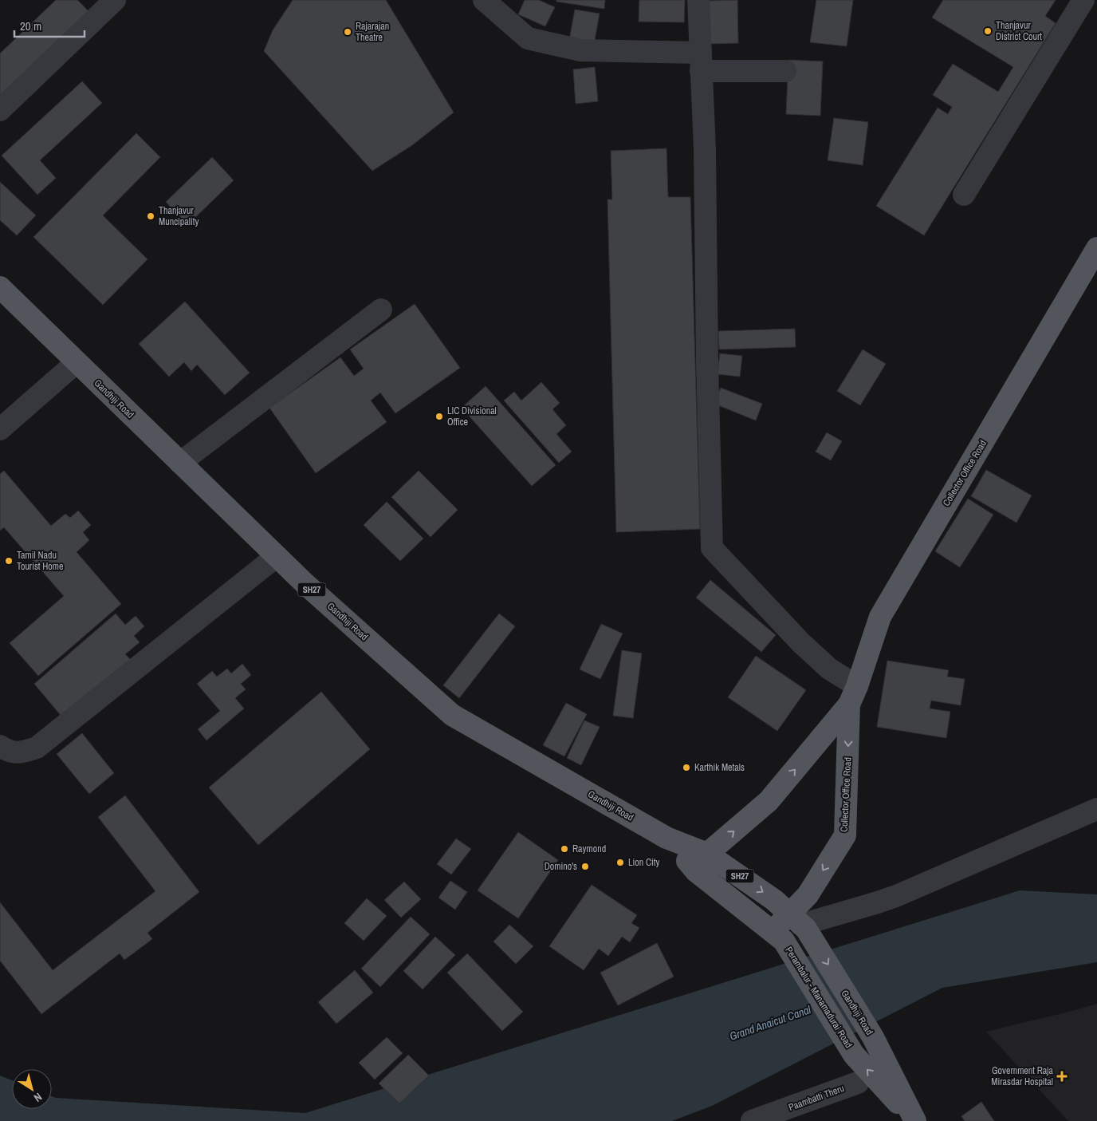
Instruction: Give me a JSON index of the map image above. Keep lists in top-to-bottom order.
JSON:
{
  "streets": {
    "main road": [
      "Gandhiji Road",
      "Collector Office Road",
      "SH27",
      "Perambalur - Manamadurai Road"
    ],
    "street": ["Paambatti Theru"]
  },
  "crossings": [
    ["Gandhiji Road", "Collector Office Road"],
    ["Gandhiji Road", "Perambalur - Manamadurai Road"],
    ["Collector Office Road", "Perambalur - Manamadurai Road"]
  ],
  "water": ["Grand Anaicut Canal"],
  "places": {
    "other": [
      "Thanjavur District Court",
      "Rajarajan Theatre",
      "Thanjavur Muncipality",
      "LIC Divisional Office",
      "Tamil Nadu Tourist Home",
      "Karthik Metals",
      "Raymond",
      "Lion City",
      "Domino's"
    ],
    "health": ["Government Raja Mirasdar Hospital"]
  },
  "scale_bar": "20 m",
  "north": "bottom right"
}
